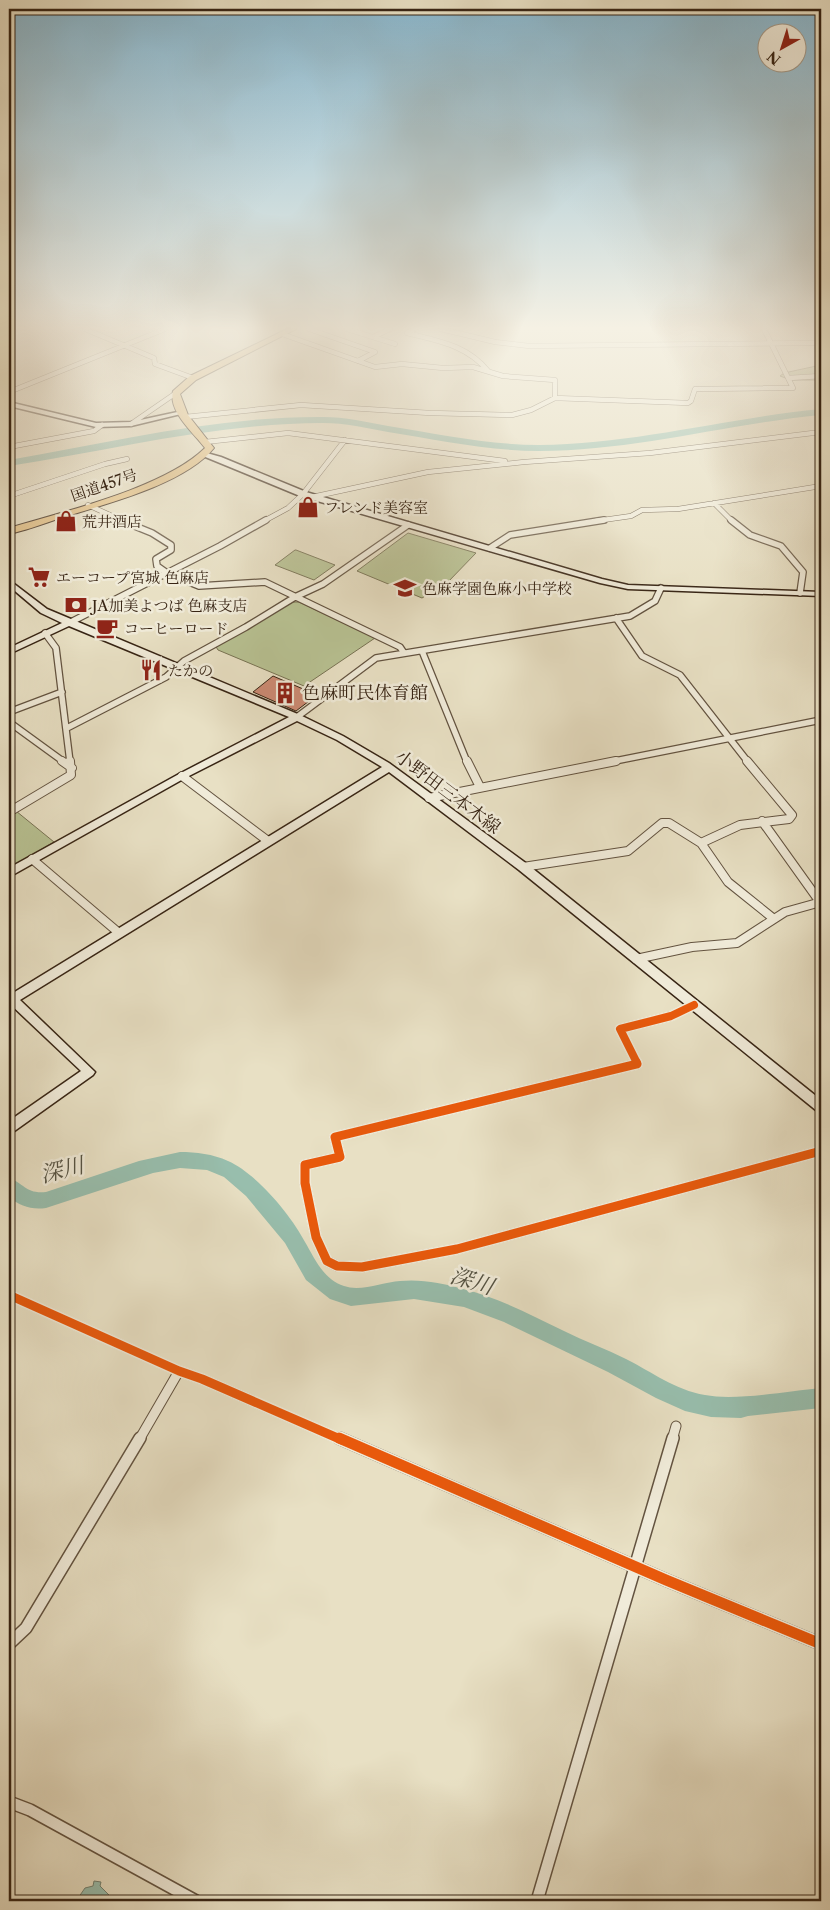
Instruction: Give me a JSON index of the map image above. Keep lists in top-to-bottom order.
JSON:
{
  "streets": {
    "highway": ["国道457号"],
    "street": ["小野田三本木線"]
  },
  "water": ["深川"],
  "places": {
    "shop": ["フレンド美容室", "荒井酒店"],
    "supermarket": ["エーコープ宮城 色麻店"],
    "school or university": ["色麻学園色麻小中学校"],
    "bank": ["JA加美よつば 色麻支店"],
    "cafe": ["コーヒーロード"],
    "restaurant": ["たかの"],
    "building": ["色麻町民体育館"]
  },
  "north": "bottom left"
}
